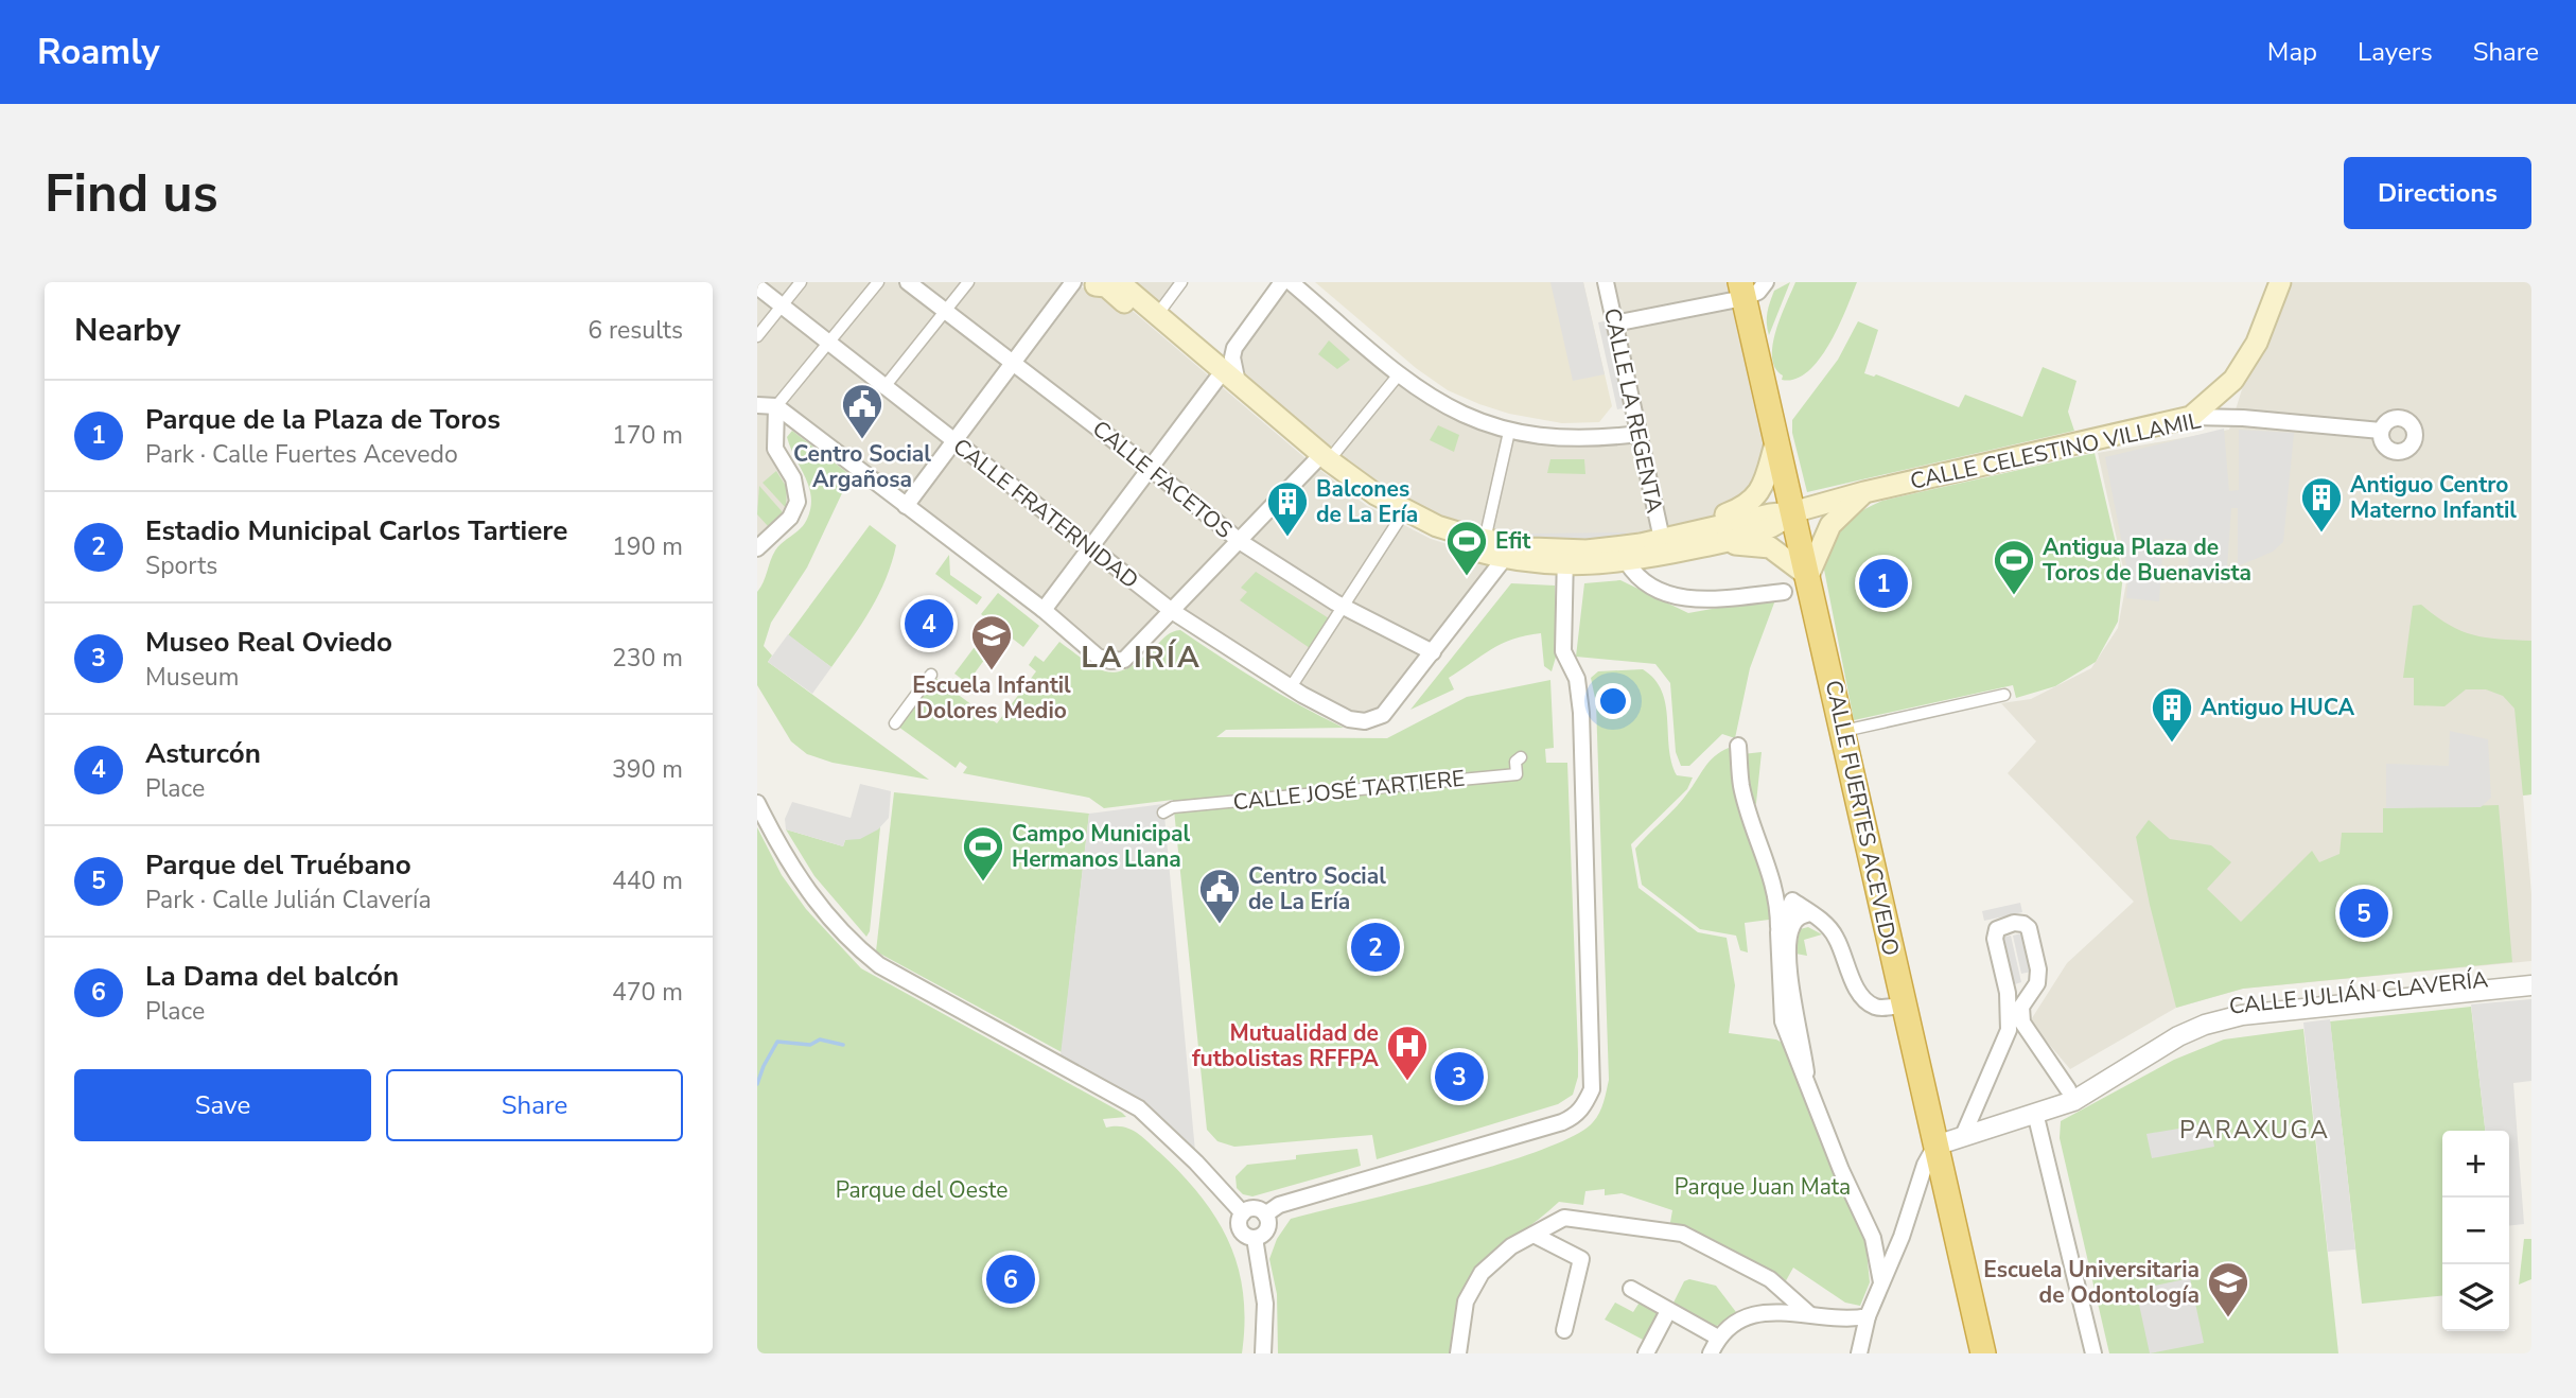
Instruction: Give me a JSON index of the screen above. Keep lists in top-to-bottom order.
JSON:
{
  "streets": {
    "highway": ["CALLE FUERTES ACEVEDO"],
    "main road": ["CALLE CELESTINO VILLAMIL"],
    "street": [
      "CALLE LA REGENTA",
      "CALLE FACETOS",
      "CALLE FRATERNIDAD",
      "CALLE JOSÉ TARTIERE",
      "CALLE JULIÁN CLAVERÍA"
    ]
  },
  "crossings": [
    ["CALLE CELESTINO VILLAMIL", "CALLE FUERTES ACEVEDO"],
    ["CALLE FACETOS", "CALLE FRATERNIDAD"],
    ["CALLE FUERTES ACEVEDO", "CALLE JULIÁN CLAVERÍA"]
  ],
  "districts": ["LA IRÍA", "PARAXUGA"],
  "parks": ["Parque Juan Mata", "Parque del Oeste"],
  "places": {
    "public building": ["Centro Social Argañosa", "Centro Social de La Ería"],
    "building": ["Antiguo Centro Materno Infantil", "Balcones de La Ería", "Antiguo HUCA"],
    "sports": ["Efit", "Antigua Plaza de Toros de Buenavista", "Campo Municipal Hermanos Llana"],
    "school or university": ["Escuela Infantil Dolores Medio", "Escuela Universitaria de Odontología"],
    "hospital": ["Mutualidad de futbolistas RFFPA"]
  },
  "page": {
    "header": "Roamly",
    "nav": ["Map", "Layers", "Share"],
    "buttons": [
      "Directions",
      ["Save", "Share"]
    ],
    "title": "Find us",
    "heading": ["Nearby", "6 results"],
    "list": [
      {
        "mark": "1",
        "name": "Parque de la Plaza de Toros",
        "note": "Park · Calle Fuertes Acevedo",
        "value": "170 m"
      },
      {
        "mark": "2",
        "name": "Estadio Municipal Carlos Tartiere",
        "note": "Sports",
        "value": "190 m"
      },
      {
        "mark": "3",
        "name": "Museo Real Oviedo",
        "note": "Museum",
        "value": "230 m"
      },
      {
        "mark": "4",
        "name": "Asturcón",
        "note": "Place",
        "value": "390 m"
      },
      {
        "mark": "5",
        "name": "Parque del Truébano",
        "note": "Park · Calle Julián Clavería",
        "value": "440 m"
      },
      {
        "mark": "6",
        "name": "La Dama del balcón",
        "note": "Place",
        "value": "470 m"
      }
    ],
    "pins": [
      "1",
      "4",
      "5",
      "2",
      "3",
      "6"
    ],
    "map_buttons": ["+", "−"]
  }
}
